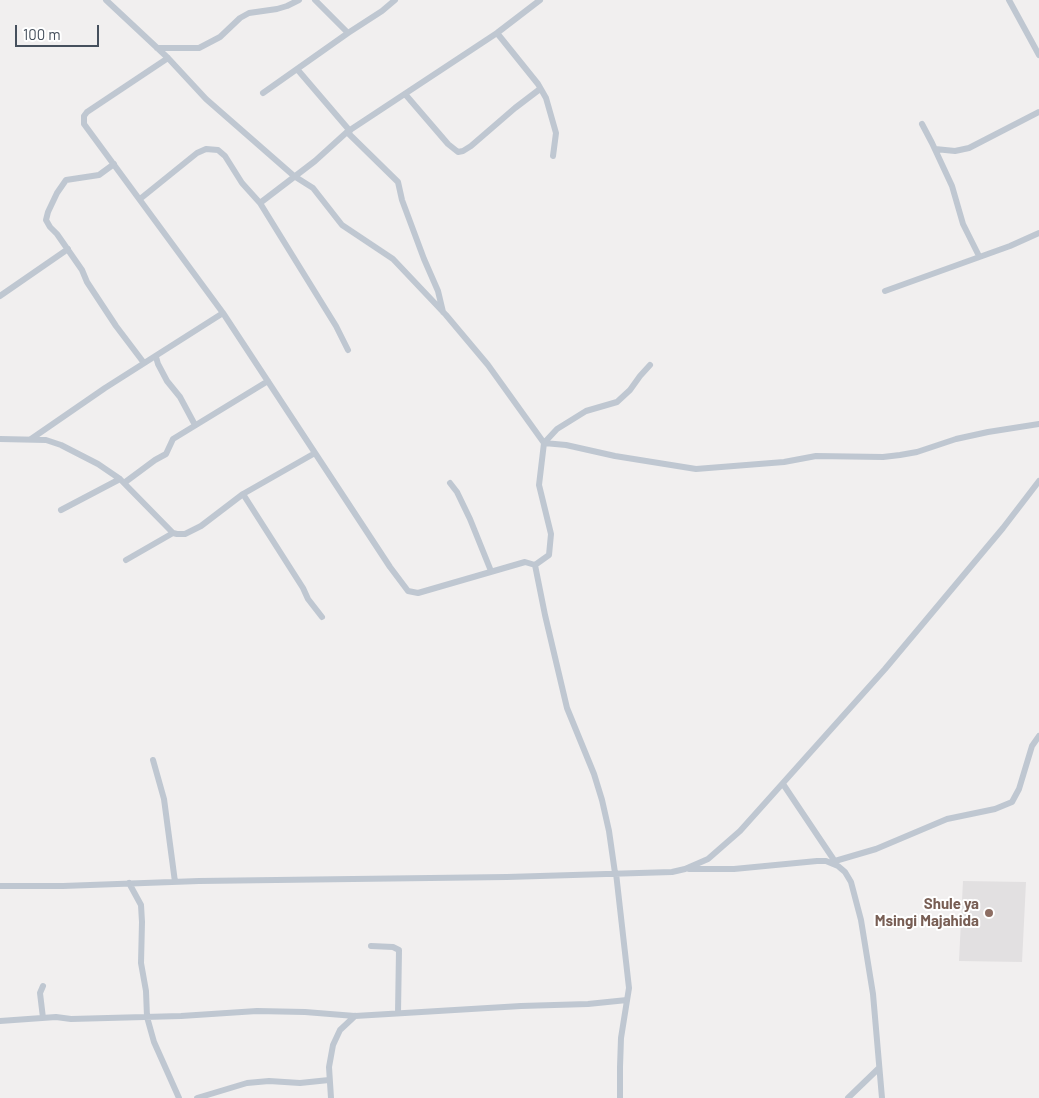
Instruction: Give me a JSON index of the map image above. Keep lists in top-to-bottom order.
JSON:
{
  "places": ["Shule ya Msingi Majahida"],
  "scale_bar": "100 m"
}
